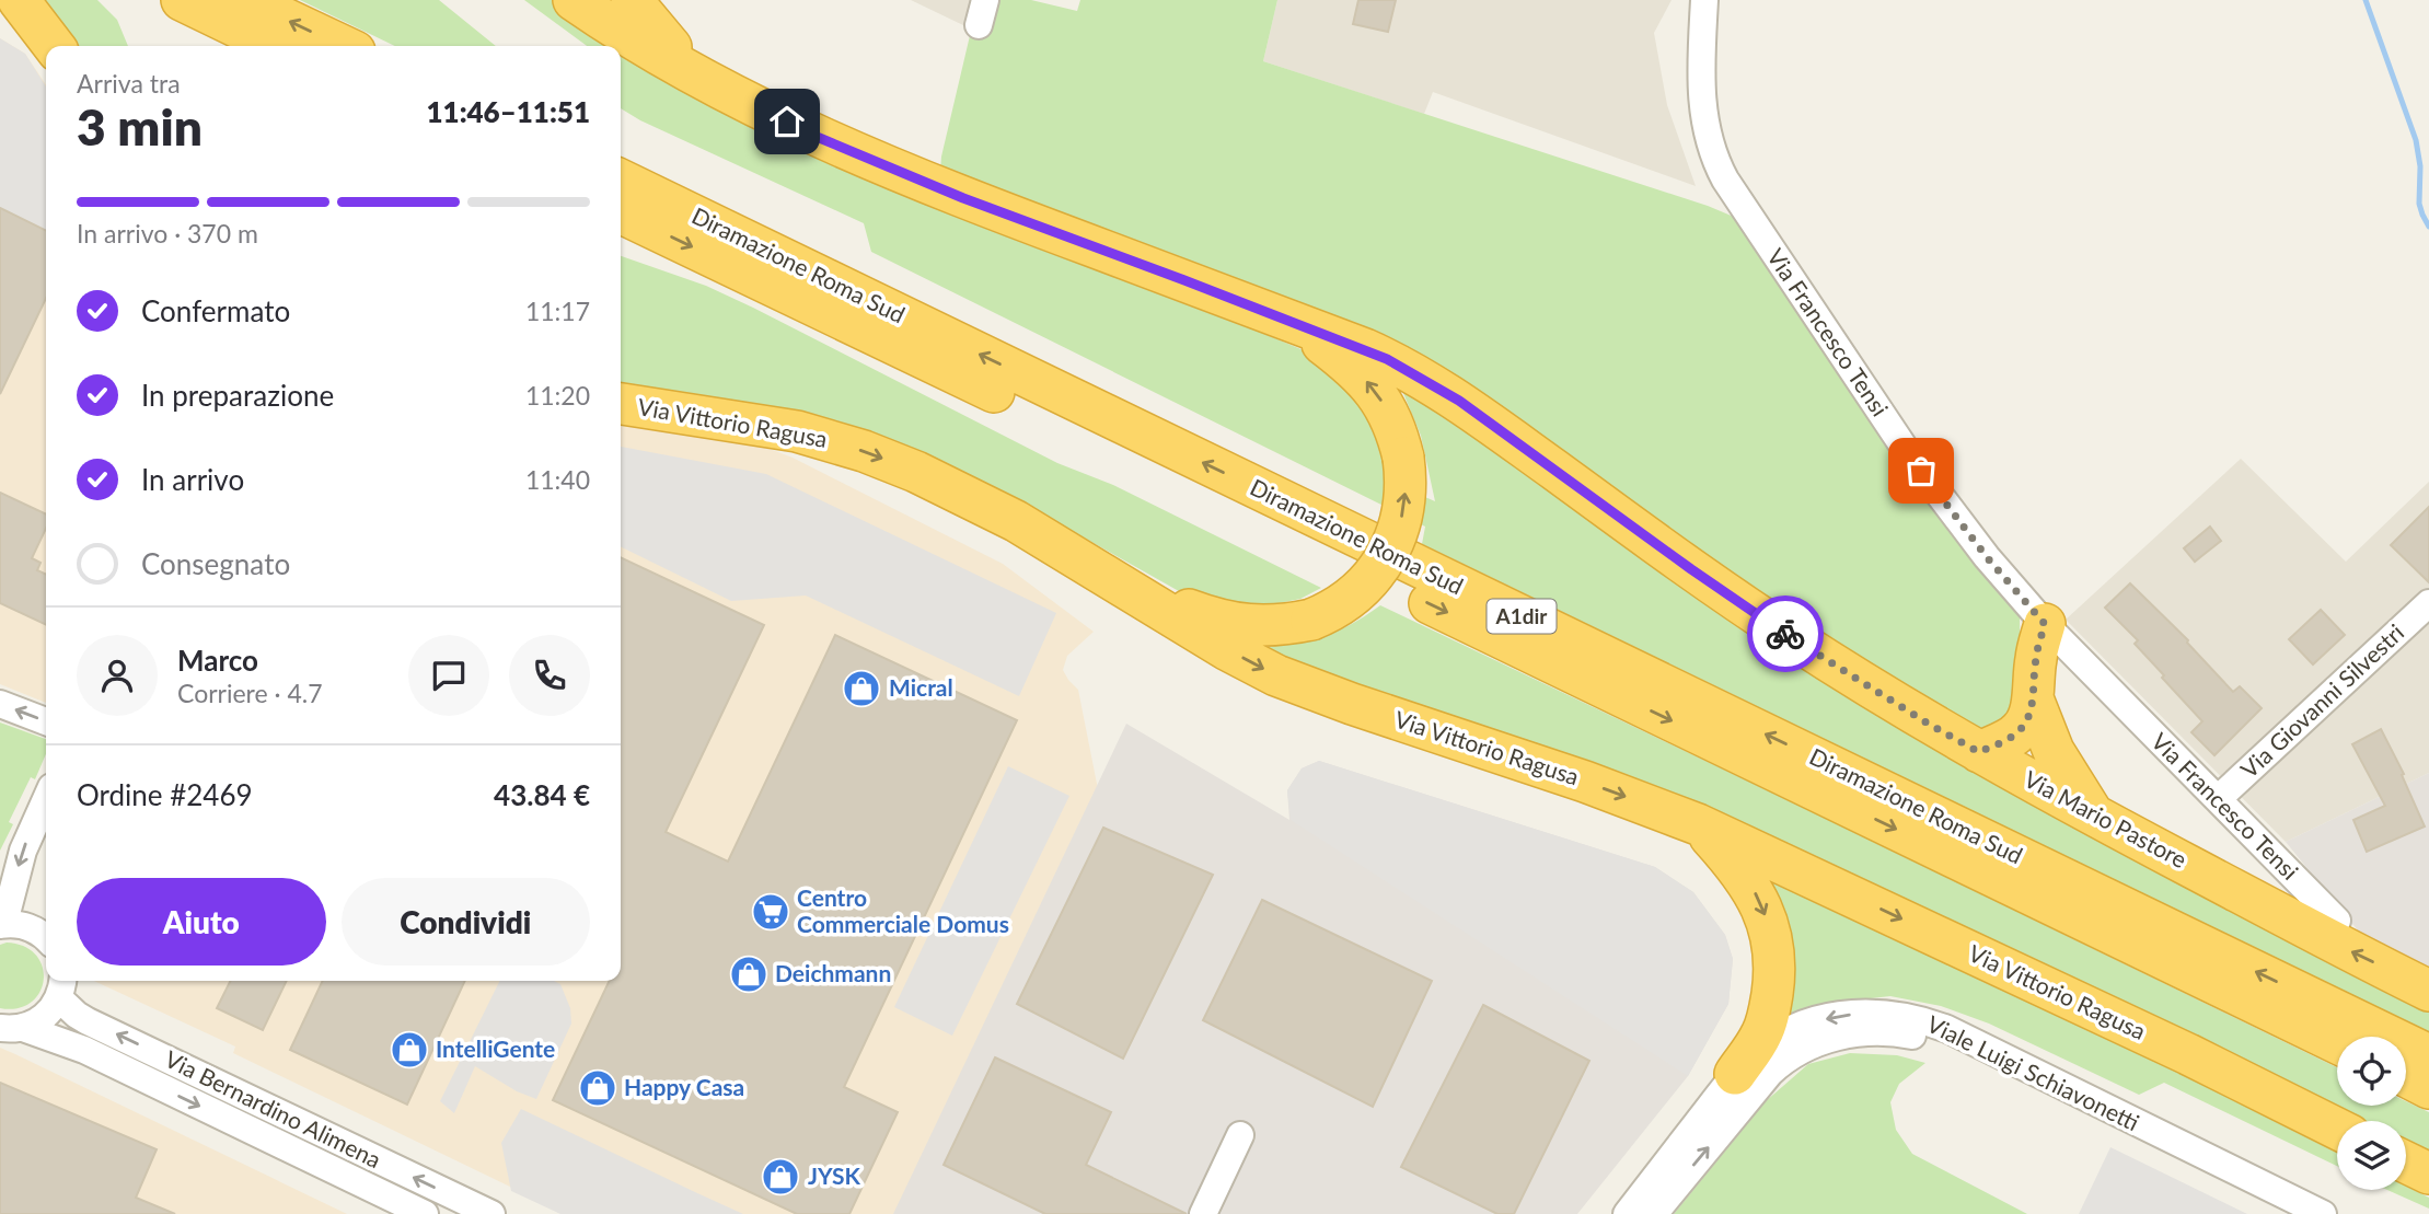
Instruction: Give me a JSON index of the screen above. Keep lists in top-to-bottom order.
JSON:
{
  "streets": {
    "highway": [
      "Diramazione Roma Sud",
      "Via Vittorio Ragusa",
      "A1dir",
      "Via Mario Pastore"
    ],
    "street": [
      "Via Francesco Tensi",
      "Via Giovanni Silvestri",
      "Viale Luigi Schiavonetti",
      "Via Bernardino Alimena"
    ]
  },
  "crossings": [
    ["Via Francesco Tensi", "Via Giovanni Silvestri"]
  ],
  "one_way": ["Via Vittorio Ragusa"],
  "places": {
    "shop": [
      "Micral",
      "Deichmann",
      "IntelliGente",
      "Happy Casa",
      "JYSK"
    ],
    "supermarket": ["Centro Commerciale Domus"]
  },
  "page": {
    "heading": ["3 min", "Arriva tra", "11:46–11:51"],
    "panel": [
      "Marco",
      "Corriere · 4.7",
      "Ordine #2469",
      "43.84 €"
    ],
    "bar": "In arrivo · 370 m",
    "list": [
      ["Confermato", "11:17"],
      ["In preparazione", "11:20"],
      ["In arrivo", "11:40"],
      "Consegnato"
    ],
    "buttons": ["Aiuto", "Condividi"]
  }
}
